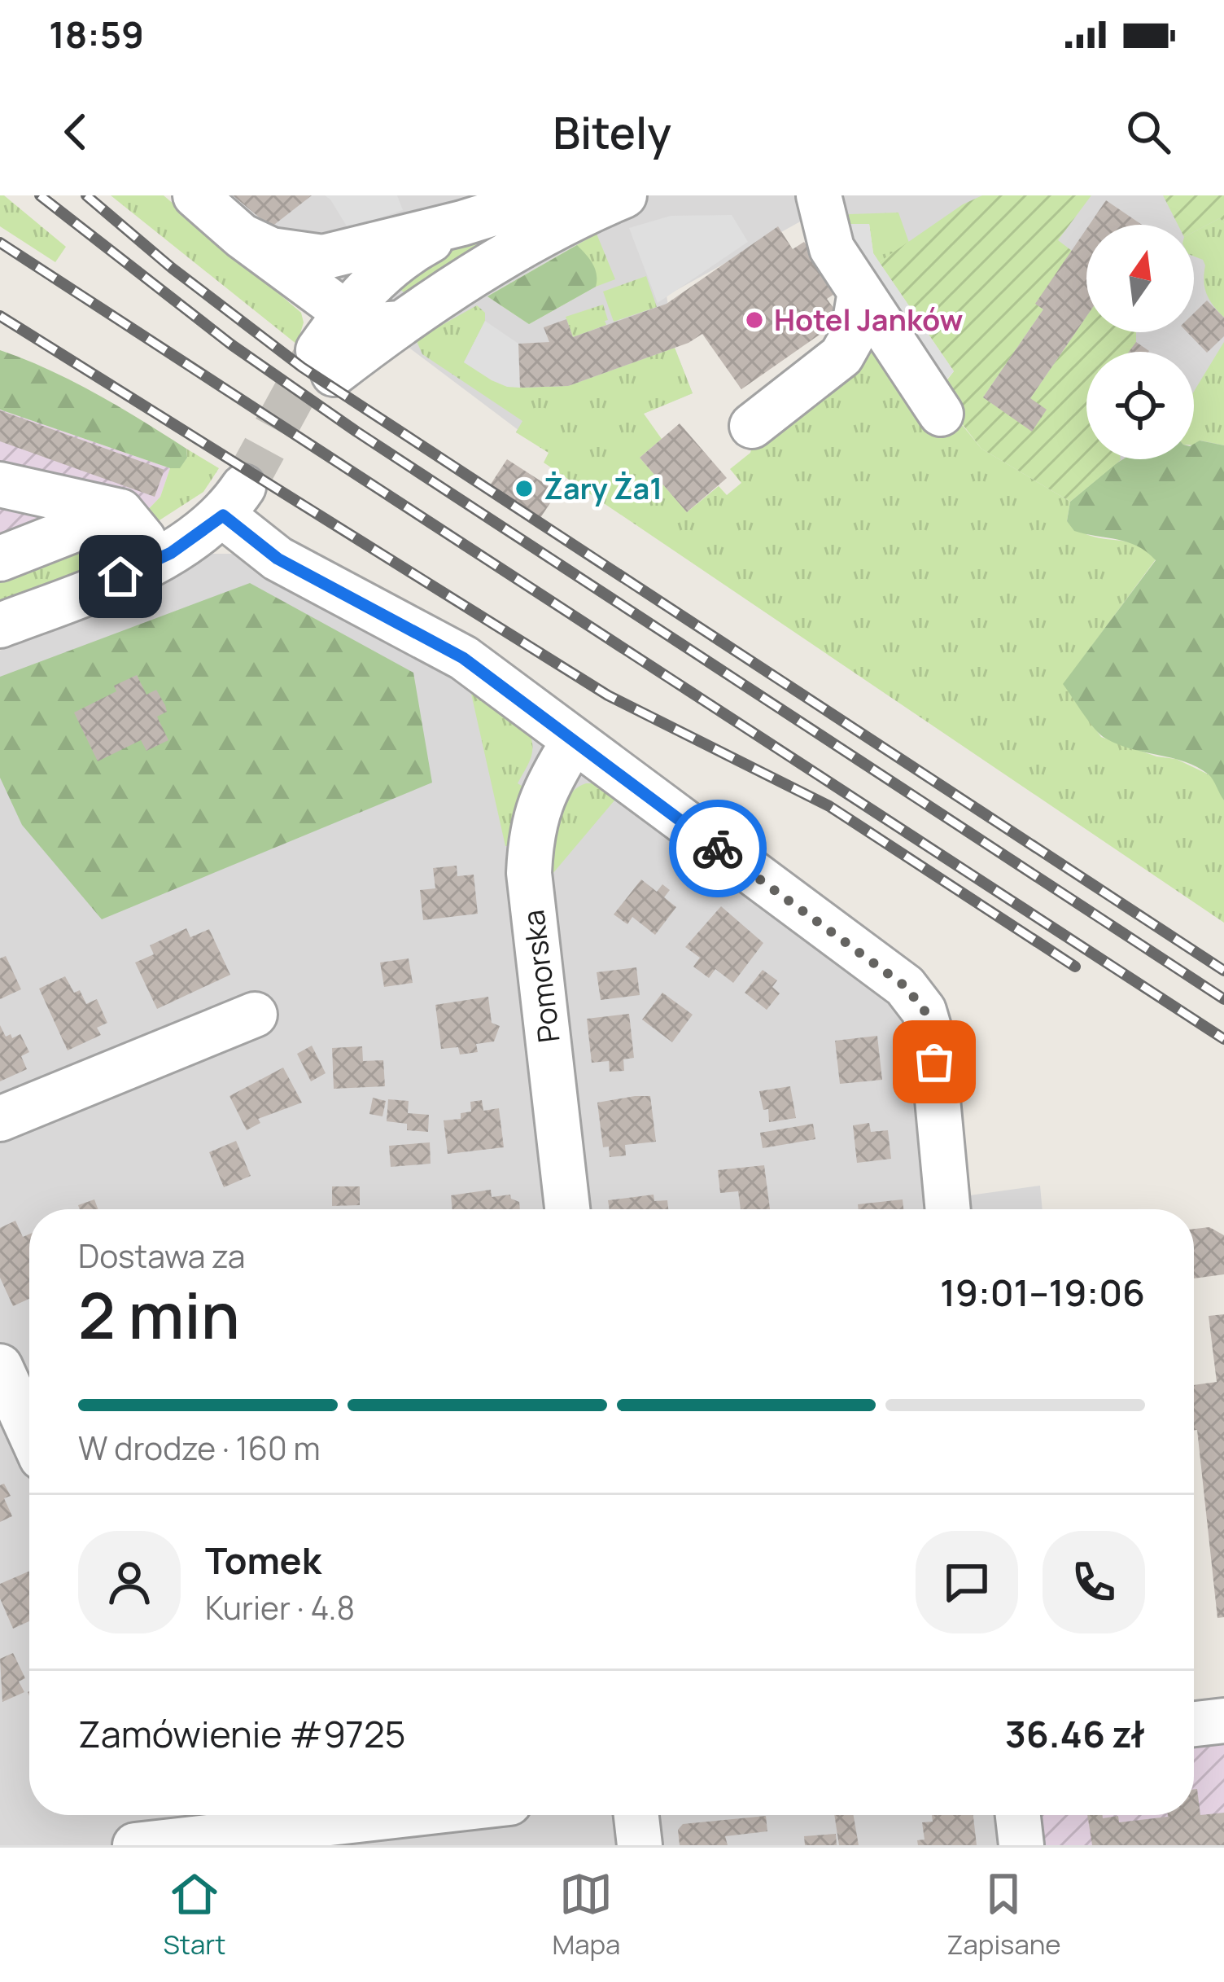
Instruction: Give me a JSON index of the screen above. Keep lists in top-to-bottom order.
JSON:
{
  "streets": {
    "street": ["Pomorska"]
  },
  "places": ["Hotel Janków", "Żary Ża1"],
  "north": "top",
  "page": {
    "status": "18:59",
    "header": "Bitely",
    "heading": ["2 min", "Dostawa za", "19:01–19:06"],
    "panel": [
      "Tomek",
      "Kurier · 4.8",
      "Zamówienie #9725",
      "36.46 zł"
    ],
    "bar": "W drodze · 160 m",
    "tabs": ["Start", "Mapa", "Zapisane"]
  }
}
